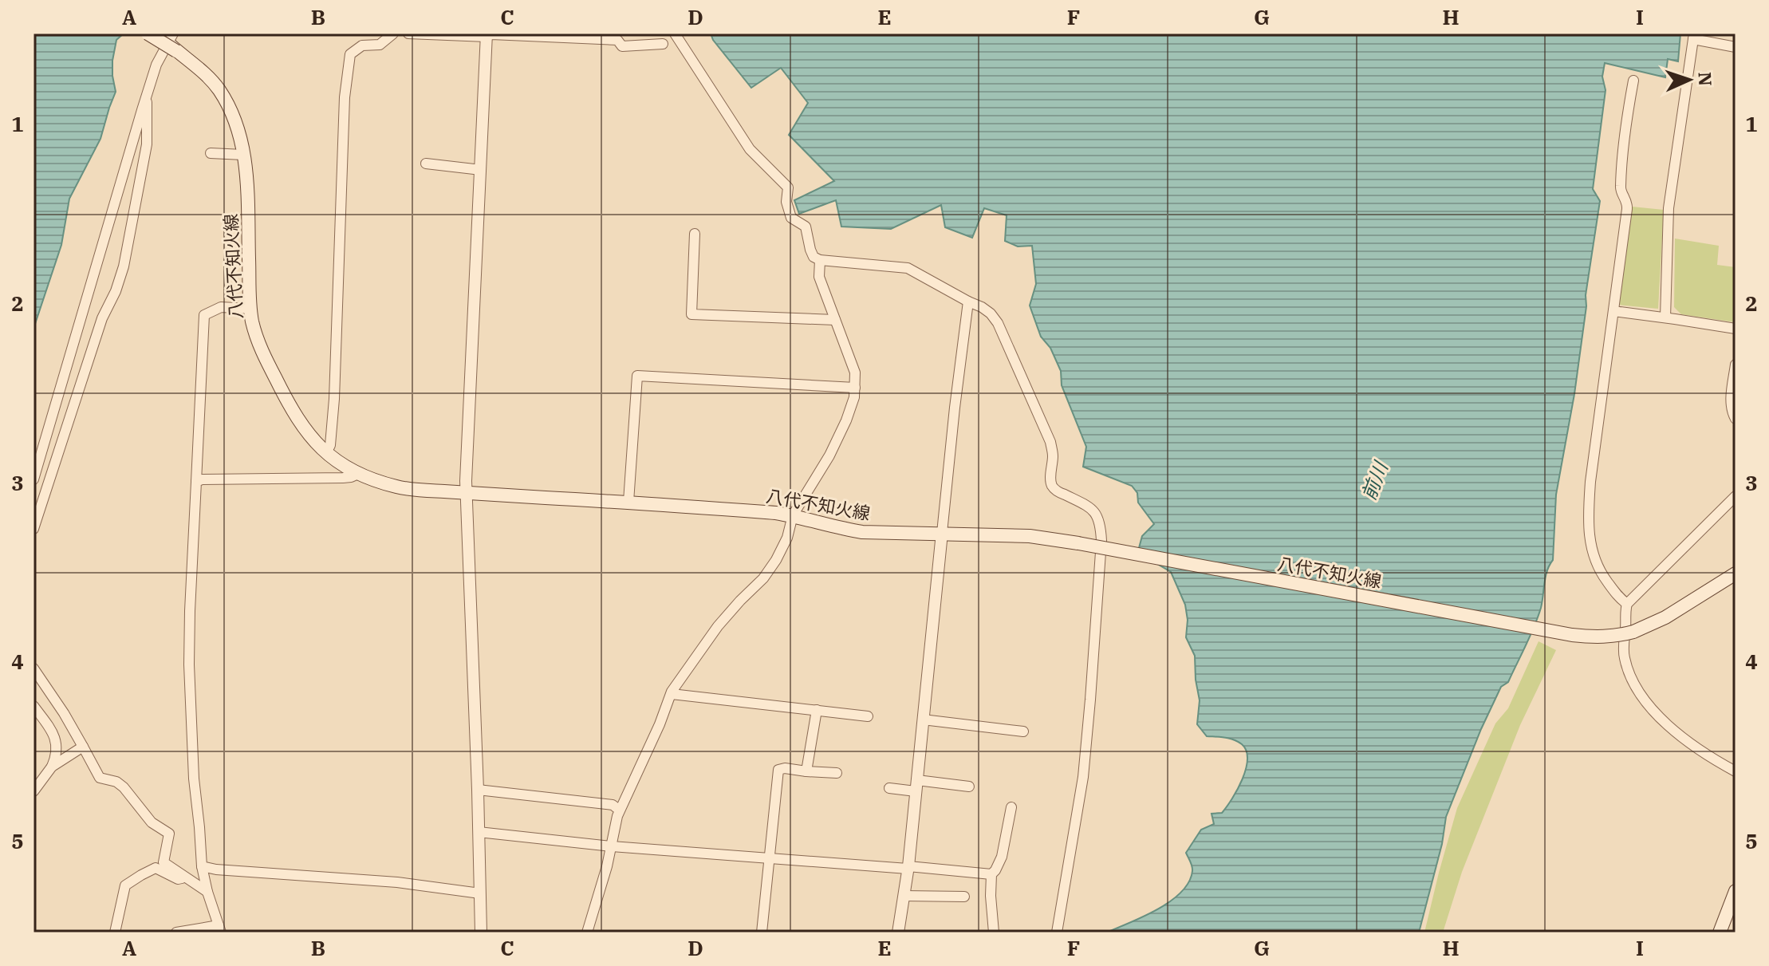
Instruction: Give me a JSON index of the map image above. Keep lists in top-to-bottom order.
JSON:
{
  "streets": {
    "main road": ["八代不知火線"]
  },
  "water": ["前川"],
  "north": "right",
  "grid": {
    "columns": [
      "A",
      "B",
      "C",
      "D",
      "E",
      "F",
      "G",
      "H",
      "I"
    ],
    "rows": [
      "1",
      "2",
      "3",
      "4",
      "5"
    ]
  }
}
